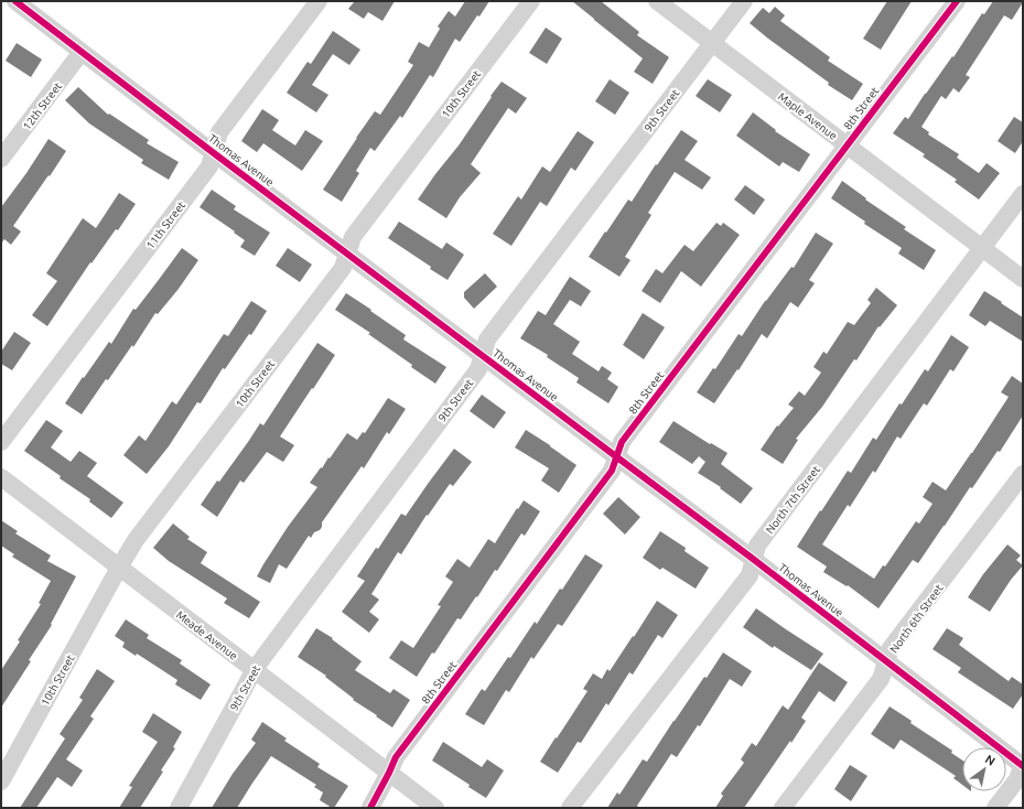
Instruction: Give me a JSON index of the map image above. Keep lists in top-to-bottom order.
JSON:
{
  "streets": {
    "street": [
      "10th Street",
      "12th Street",
      "8th Street",
      "9th Street",
      "Maple Avenue",
      "Thomas Avenue",
      "11th Street",
      "North 7th Street",
      "North 6th Street",
      "Meade Avenue"
    ]
  },
  "crossings": [
    ["10th Street", "Thomas Avenue"],
    ["10th Street", "Meade Avenue"],
    ["12th Street", "Thomas Avenue"],
    ["8th Street", "Maple Avenue"],
    ["8th Street", "Thomas Avenue"],
    ["8th Street", "Meade Avenue"],
    ["9th Street", "Maple Avenue"],
    ["9th Street", "Thomas Avenue"],
    ["9th Street", "Meade Avenue"],
    ["Maple Avenue", "North 7th Street"],
    ["Thomas Avenue", "11th Street"],
    ["Thomas Avenue", "North 7th Street"],
    ["Thomas Avenue", "North 6th Street"]
  ],
  "north": "top right"
}
